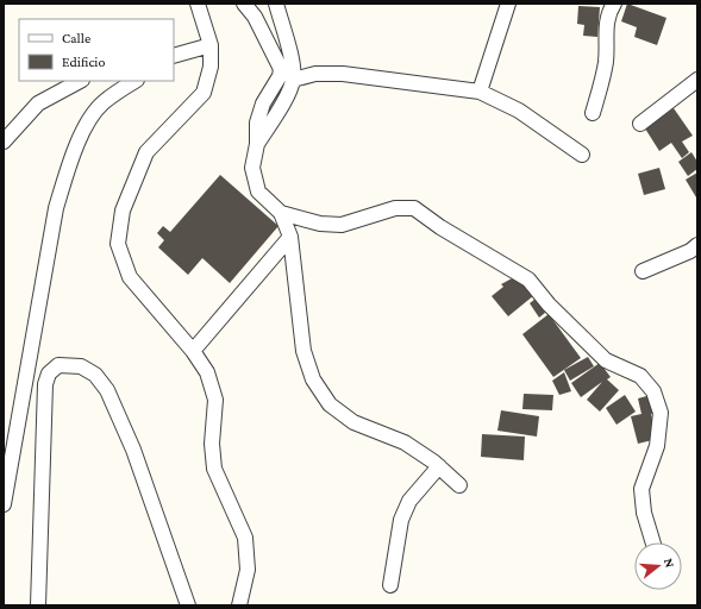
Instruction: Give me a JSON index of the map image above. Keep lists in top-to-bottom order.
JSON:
{
  "legend": ["Calle", "Edificio"],
  "north": "right"
}
